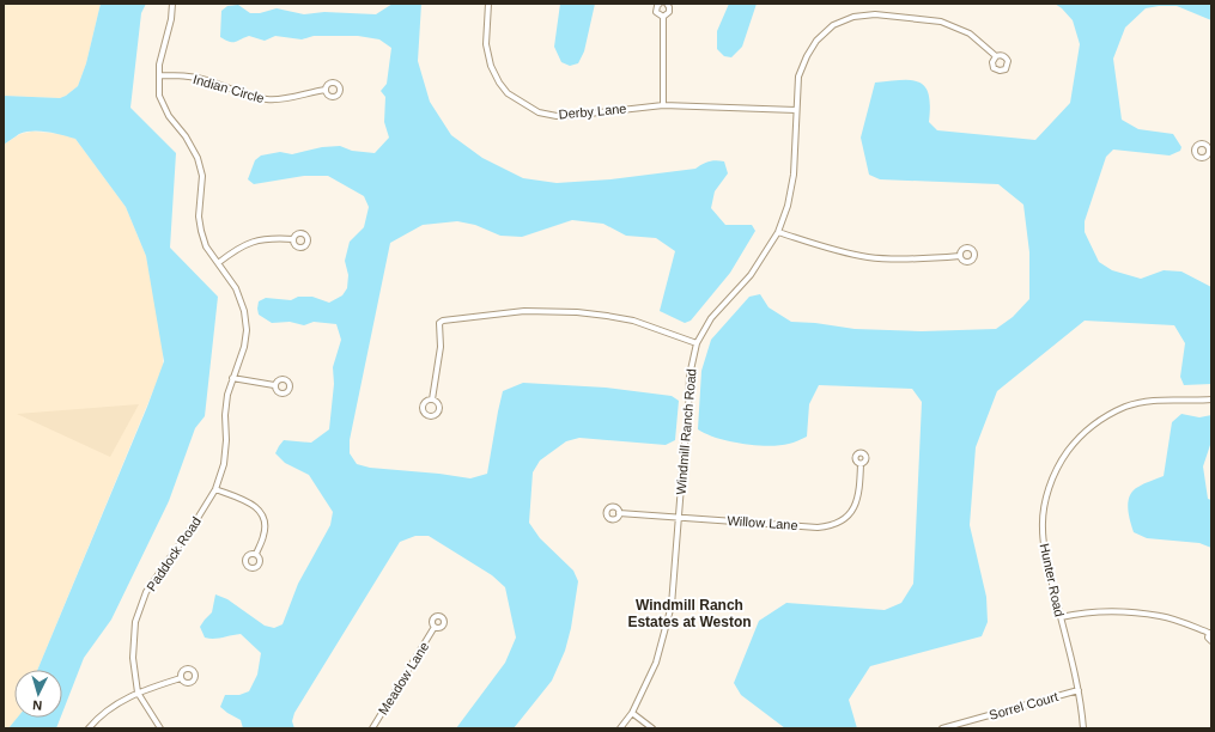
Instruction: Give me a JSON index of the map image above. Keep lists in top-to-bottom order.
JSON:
{
  "streets": {
    "street": [
      "Indian Circle",
      "Derby Lane",
      "Windmill Ranch Road",
      "Willow Lane",
      "Paddock Road",
      "Hunter Road",
      "Meadow Lane",
      "Sorrel Court"
    ]
  },
  "crossings": [
    ["Indian Circle", "Paddock Road"],
    ["Derby Lane", "Windmill Ranch Road"],
    ["Windmill Ranch Road", "Willow Lane"],
    ["Hunter Road", "Sorrel Court"]
  ],
  "districts": ["Windmill Ranch Estates at Weston"],
  "north": "bottom"
}
